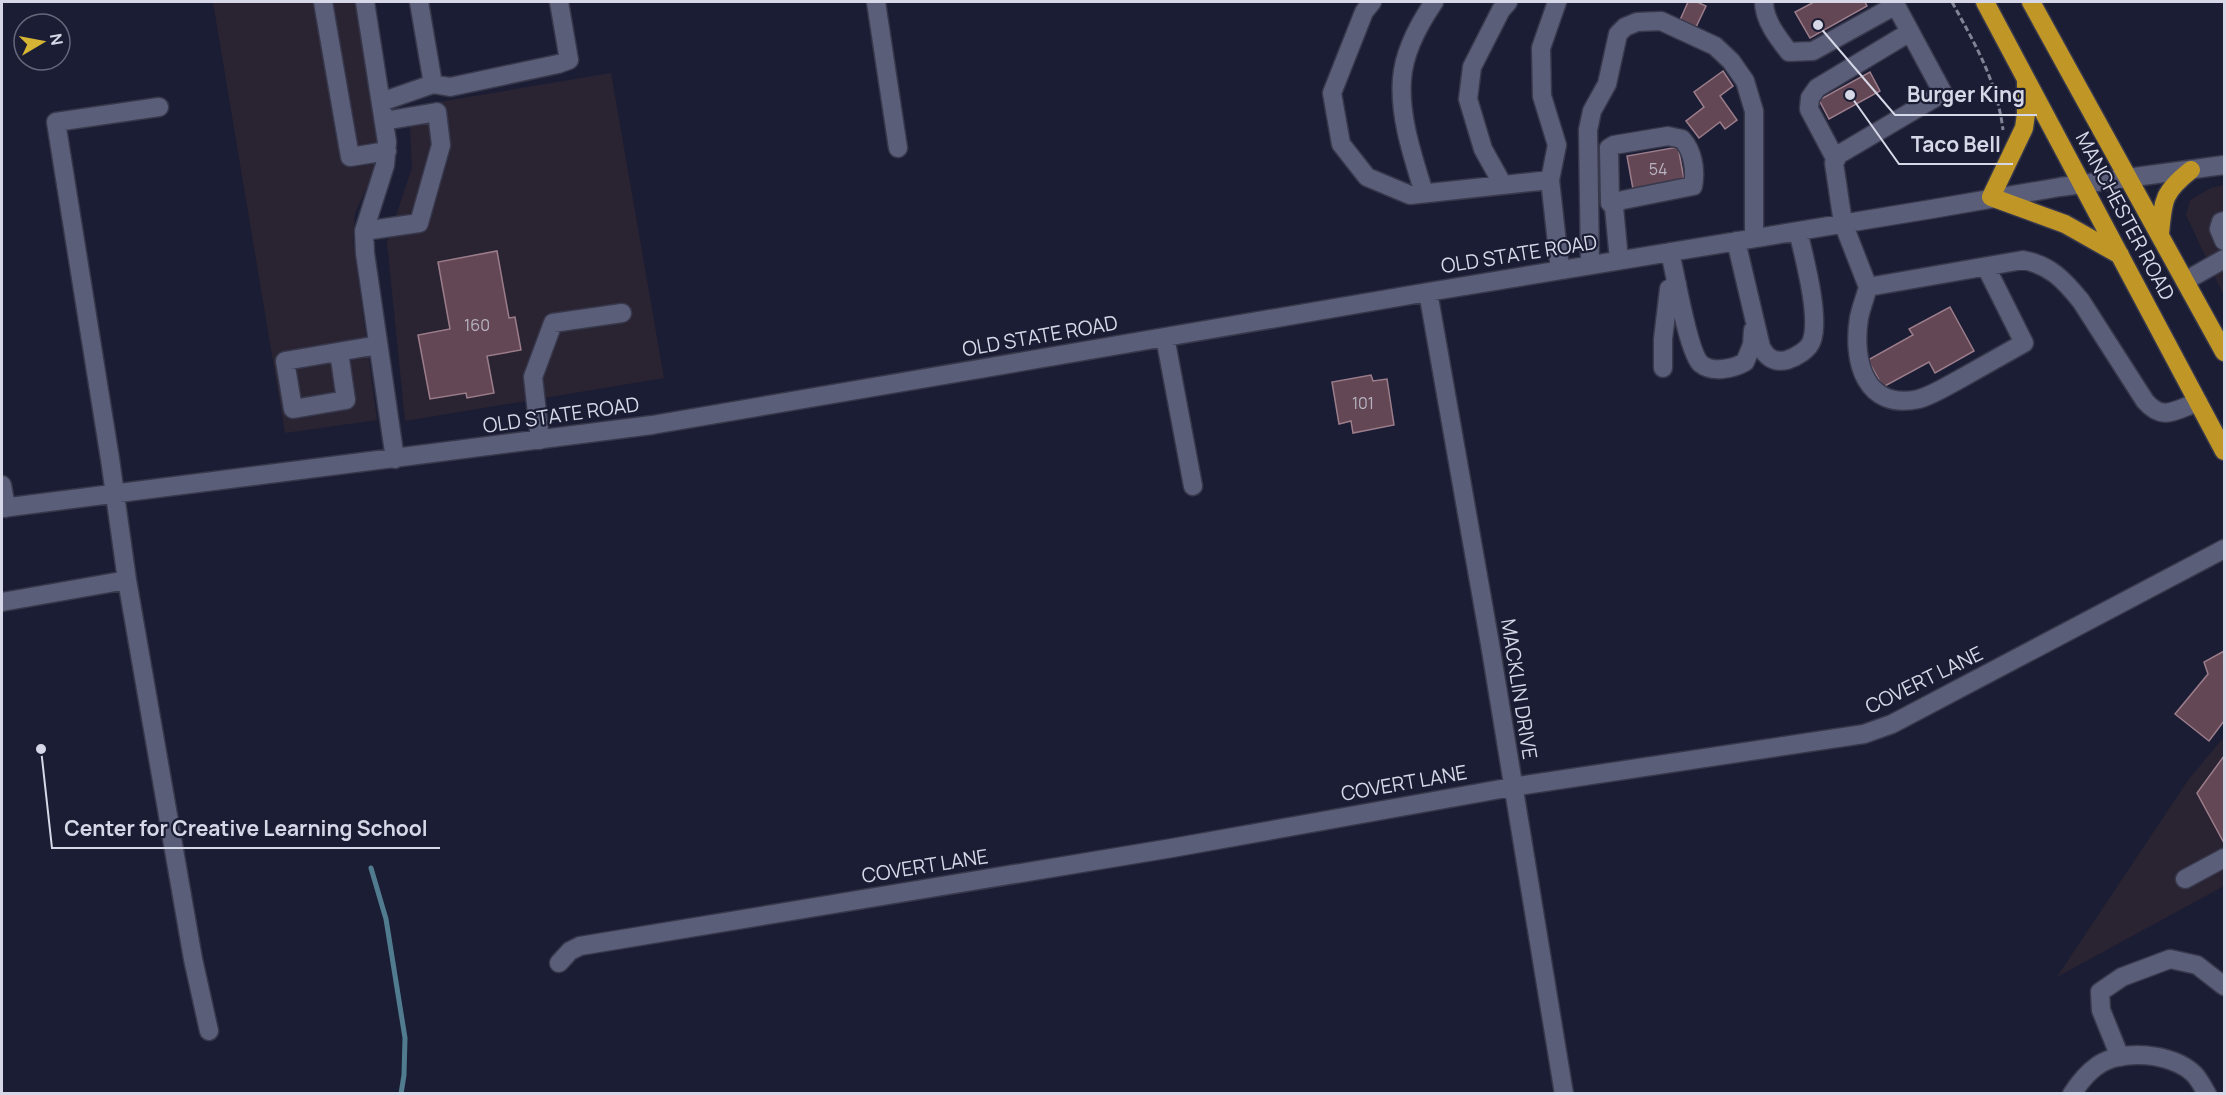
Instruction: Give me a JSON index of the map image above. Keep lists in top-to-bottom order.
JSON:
{
  "streets": {
    "highway": ["MANCHESTER ROAD"],
    "street": ["OLD STATE ROAD", "COVERT LANE", "MACKLIN DRIVE"]
  },
  "crossings": [
    ["MANCHESTER ROAD", "OLD STATE ROAD"],
    ["OLD STATE ROAD", "MACKLIN DRIVE"],
    ["COVERT LANE", "MACKLIN DRIVE"]
  ],
  "places": ["Burger King", "Taco Bell", "Center for Creative Learning School"],
  "house_numbers": ["54", "160", "101"],
  "north": "right"
}
